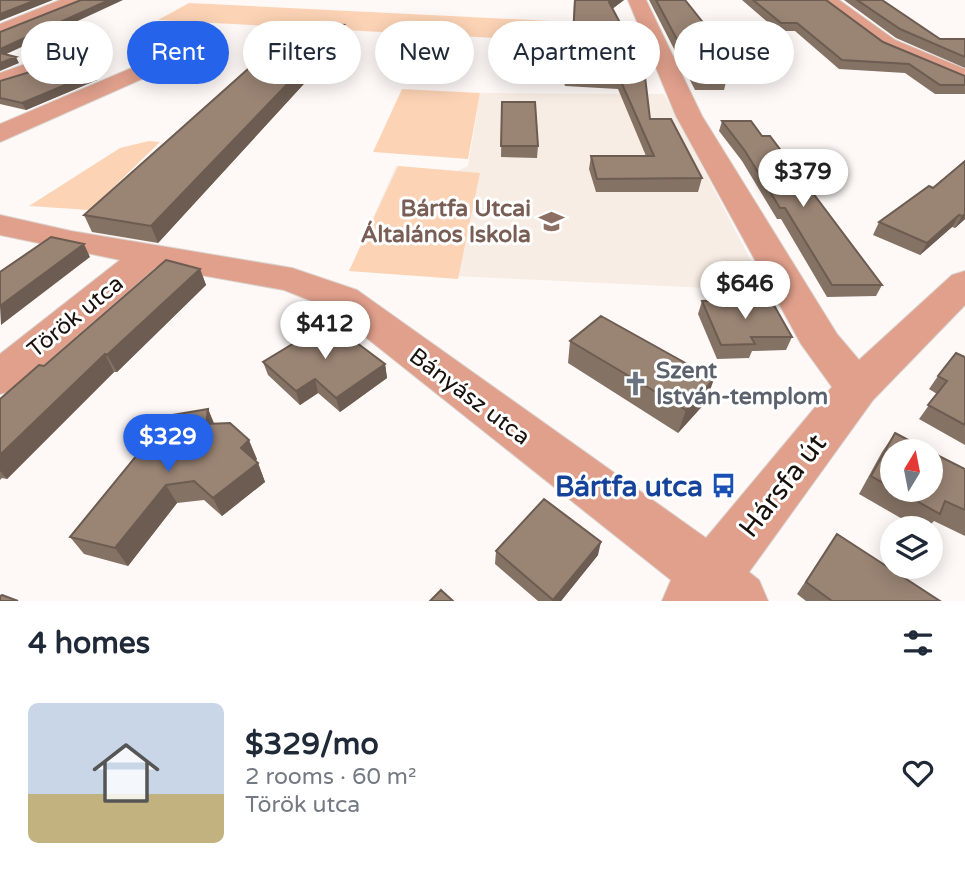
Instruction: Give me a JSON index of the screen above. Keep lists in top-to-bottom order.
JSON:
{
  "streets": {
    "street": ["Török utca", "Bányász utca", "Hársfa út"]
  },
  "crossings": [
    ["Török utca", "Bányász utca"],
    ["Bányász utca", "Hársfa út"]
  ],
  "places": {
    "school or university": ["Bártfa Utcai Általános Iskola"],
    "church": ["Szent István-templom"],
    "bus stop": ["Bártfa utca"]
  },
  "north": "top",
  "page": {
    "chip": [
      "Buy",
      "Rent",
      "Filters",
      "New",
      "Apartment",
      "House"
    ],
    "price": [
      "$379",
      "$646",
      "$412",
      "$329"
    ],
    "heading": "4 homes",
    "list": [
      {
        "name": "$329/mo",
        "note": "2 rooms · 60 m² · Török utca"
      }
    ]
  }
}
